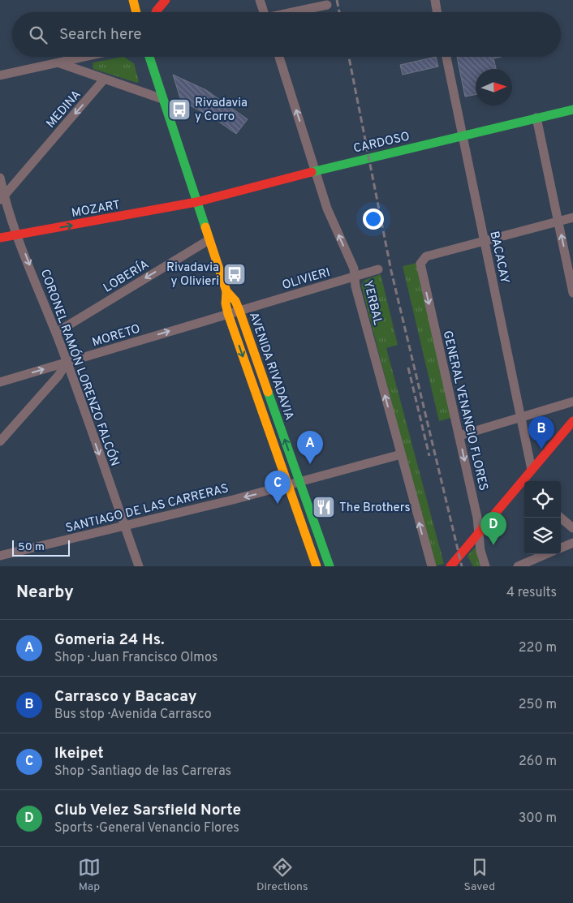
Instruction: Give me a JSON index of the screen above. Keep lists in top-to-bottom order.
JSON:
{
  "streets": {
    "main road": ["CARDOSO", "MOZART", "AVENIDA RIVADAVIA"],
    "street": [
      "MEDINA",
      "BACACAY",
      "LOBERÍA",
      "OLIVIERI",
      "YERBAL",
      "MORETO",
      "CORONEL RAMÓN LORENZO FALCÓN",
      "GENERAL VENANCIO FLORES",
      "SANTIAGO DE LAS CARRERAS"
    ]
  },
  "crossings": [
    ["MEDINA", "CORONEL RAMÓN LORENZO FALCÓN"],
    ["CARDOSO", "MOZART"],
    ["CARDOSO", "BACACAY"],
    ["CARDOSO", "YERBAL"],
    ["CARDOSO", "AVENIDA RIVADAVIA"],
    ["MOZART", "AVENIDA RIVADAVIA"],
    ["MOZART", "CORONEL RAMÓN LORENZO FALCÓN"],
    ["BACACAY", "GENERAL VENANCIO FLORES"],
    ["LOBERÍA", "AVENIDA RIVADAVIA"],
    ["LOBERÍA", "CORONEL RAMÓN LORENZO FALCÓN"],
    ["OLIVIERI", "YERBAL"],
    ["OLIVIERI", "MORETO"],
    ["OLIVIERI", "AVENIDA RIVADAVIA"],
    ["YERBAL", "SANTIAGO DE LAS CARRERAS"],
    ["MORETO", "AVENIDA RIVADAVIA"],
    ["MORETO", "CORONEL RAMÓN LORENZO FALCÓN"],
    ["AVENIDA RIVADAVIA", "SANTIAGO DE LAS CARRERAS"],
    ["CORONEL RAMÓN LORENZO FALCÓN", "SANTIAGO DE LAS CARRERAS"]
  ],
  "one_way": [
    "MEDINA",
    "MOZART",
    "LOBERÍA",
    "YERBAL",
    "MORETO",
    "CORONEL RAMÓN LORENZO FALCÓN",
    "GENERAL VENANCIO FLORES",
    "SANTIAGO DE LAS CARRERAS"
  ],
  "places": {
    "bus stop": ["Rivadavia y Corro", "Rivadavia y Olivieri"],
    "restaurant": ["The Brothers"]
  },
  "scale_bar": "50 m",
  "north": "right",
  "page": {
    "search": "Search here",
    "pins": [
      "B",
      "A",
      "C",
      "D"
    ],
    "scale": "50 m",
    "heading": ["Nearby", "4 results"],
    "list": [
      {
        "mark": "A",
        "name": "Gomeria 24 Hs.",
        "note": "Shop · Juan Francisco Olmos",
        "value": "220 m"
      },
      {
        "mark": "B",
        "name": "Carrasco y Bacacay",
        "note": "Bus stop · Avenida Carrasco",
        "value": "250 m"
      },
      {
        "mark": "C",
        "name": "Ikeipet",
        "note": "Shop · Santiago de las Carreras",
        "value": "260 m"
      },
      {
        "mark": "D",
        "name": "Club Velez Sarsfield Norte",
        "note": "Sports · General Venancio Flores",
        "value": "300 m"
      }
    ],
    "nav": ["Map", "Directions", "Saved"]
  }
}
